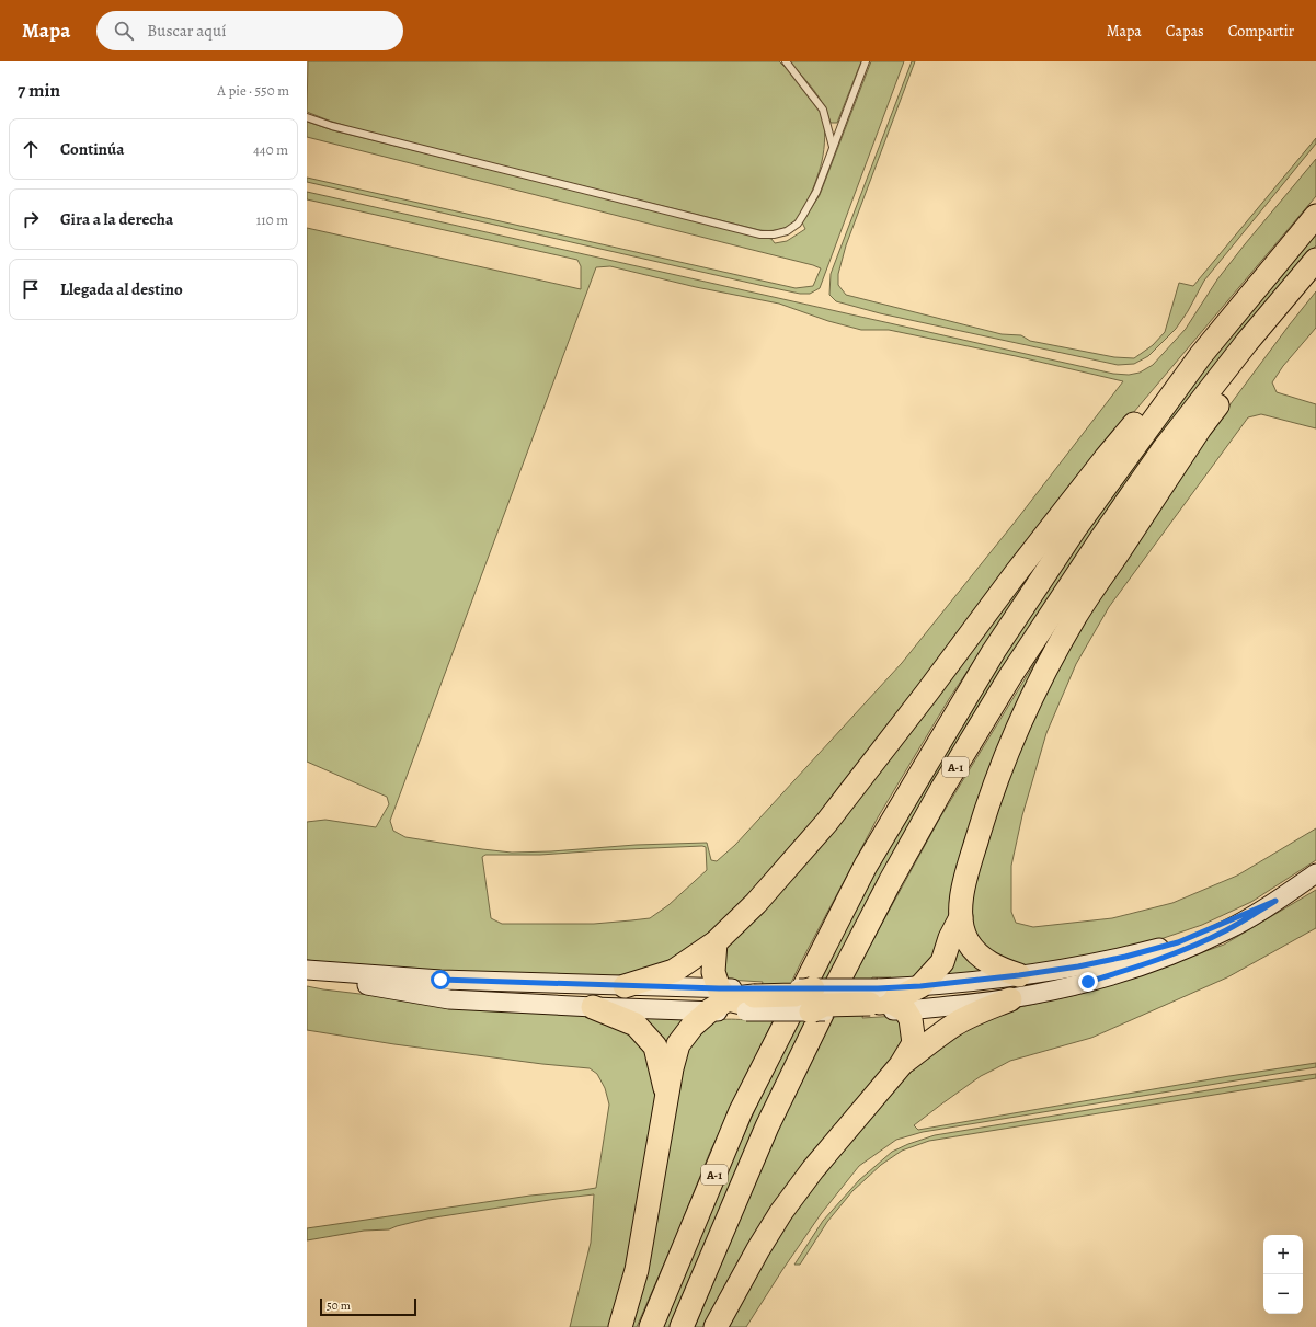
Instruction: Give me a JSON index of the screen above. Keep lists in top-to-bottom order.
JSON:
{
  "streets": {
    "highway": ["A-1"]
  },
  "scale_bar": "50 m",
  "page": {
    "header": "Mapa",
    "search": "Buscar aquí",
    "nav": ["Mapa", "Capas", "Compartir"],
    "heading": ["7 min", "A pie · 550 m"],
    "list": [
      ["Continúa", "440 m"],
      ["Gira a la derecha", "110 m"],
      "Llegada al destino"
    ],
    "map_buttons": ["+", "−"],
    "scale": "50 m"
  }
}
